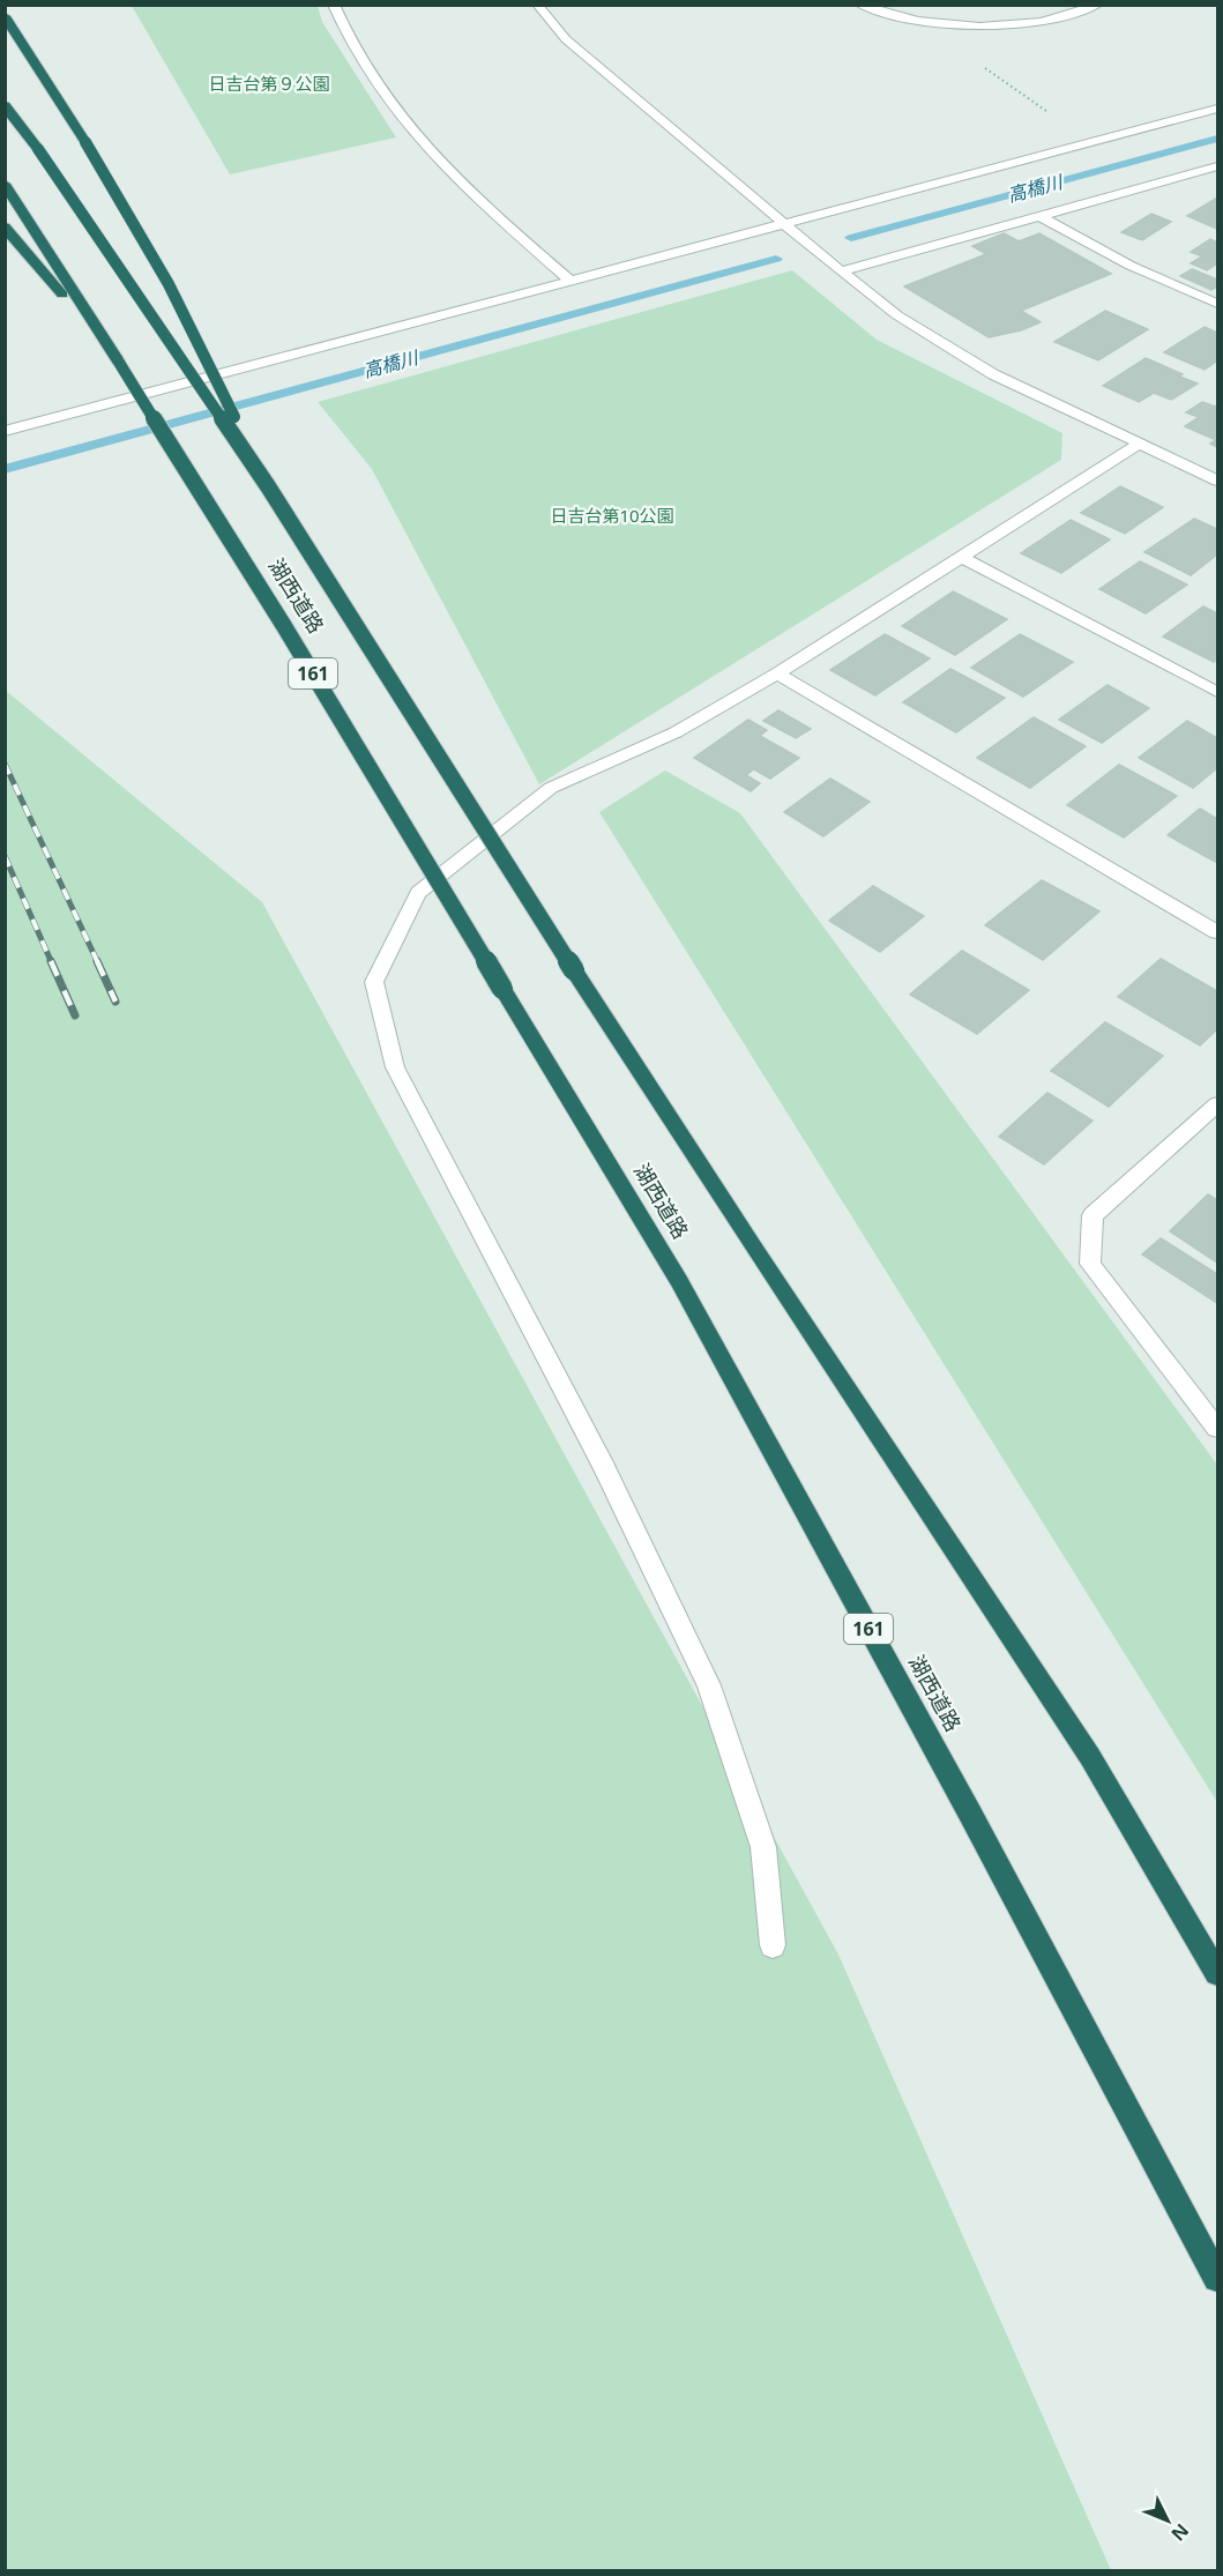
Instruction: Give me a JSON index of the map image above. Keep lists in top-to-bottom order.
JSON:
{
  "streets": {
    "highway": ["湖西道路", "161"]
  },
  "water": ["高橋川"],
  "parks": ["日吉台第９公園", "日吉台第10公園"],
  "north": "bottom right"
}
